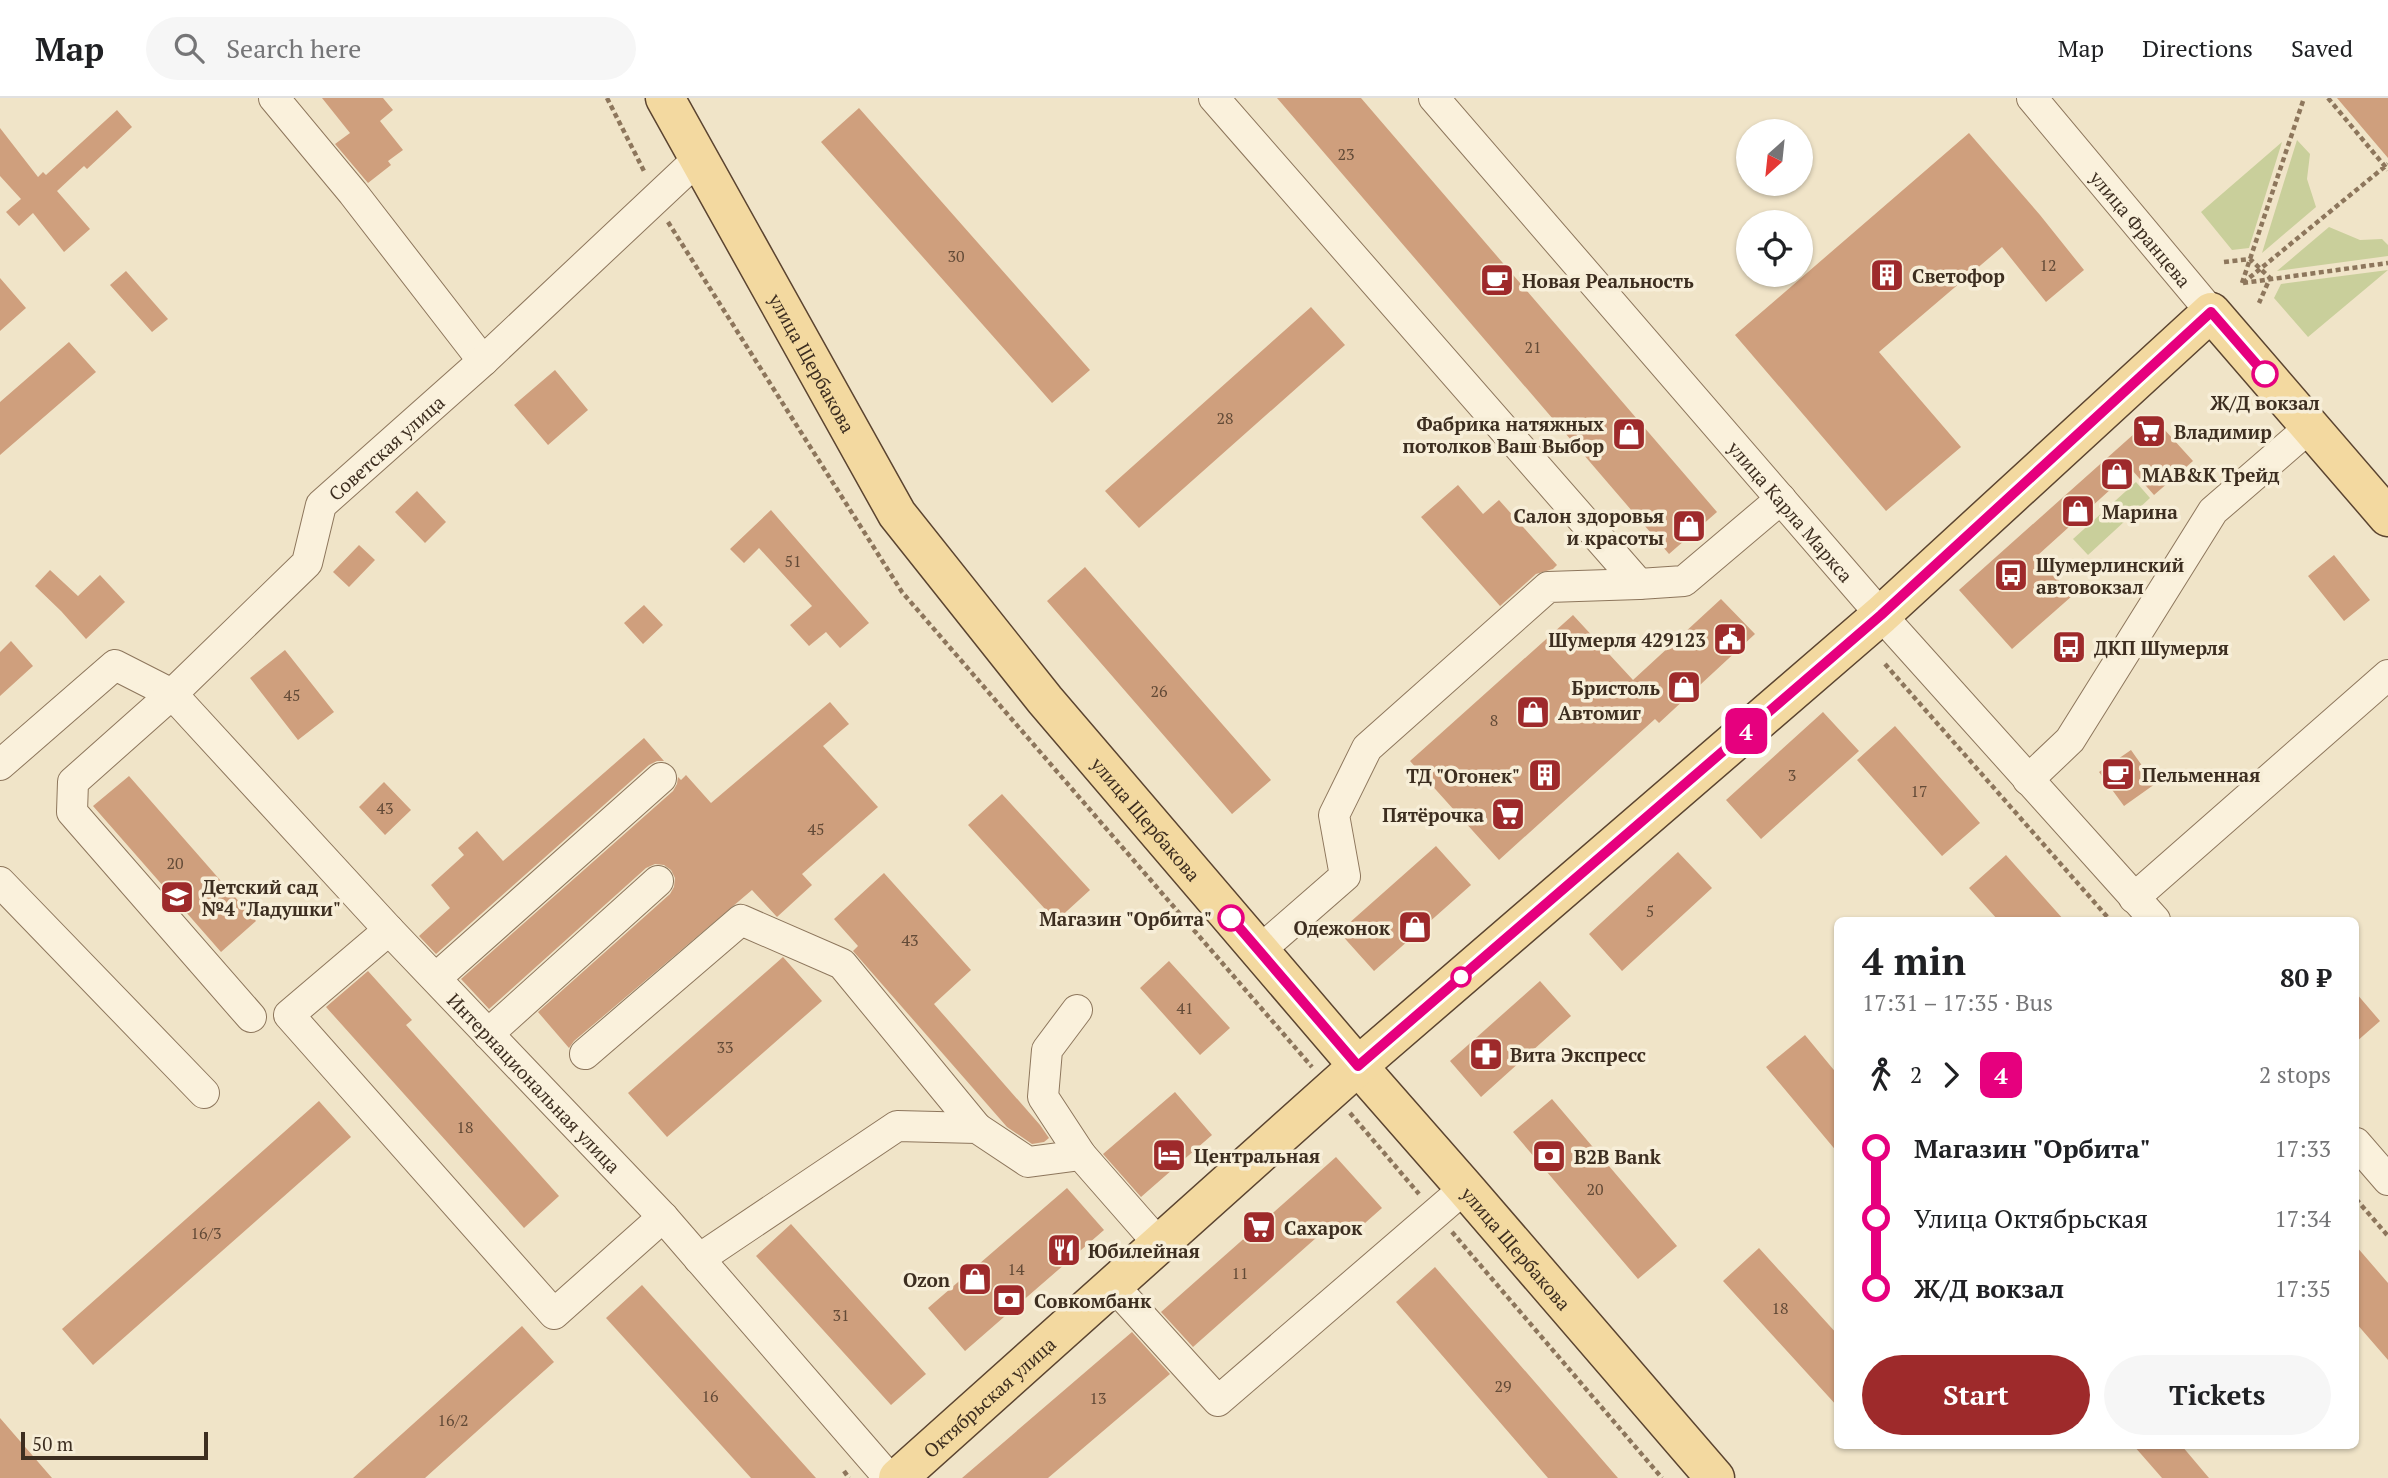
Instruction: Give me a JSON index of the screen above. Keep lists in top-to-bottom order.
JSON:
{
  "streets": {
    "main road": ["улица Францева", "улица Щербакова", "Октябрьская улица"],
    "street": ["Советская улица", "улица Карла Маркса", "Интернациональная улица"]
  },
  "crossings": [
    ["улица Францева", "Октябрьская улица"],
    ["улица Щербакова", "Советская улица"],
    ["улица Щербакова", "Октябрьская улица"],
    ["Советская улица", "Интернациональная улица"],
    ["улица Карла Маркса", "Октябрьская улица"]
  ],
  "places": {
    "building": ["Светофор", "ТД \"Огонек\""],
    "cafe": ["Новая Реальность", "Пельменная"],
    "other": ["Ж/Д вокзал", "Магазин \"Орбита\""],
    "supermarket": ["Владимир", "Пятёрочка", "Сахарок"],
    "shop": [
      "Фабрика натяжных потолков Ваш Выбор",
      "МАВ&K Трейд",
      "Марина",
      "Салон здоровья и красоты",
      "Бристоль",
      "Автомиг",
      "Одежонок",
      "Ozon"
    ],
    "bus stop": ["Шумерлинский автовокзал", "ДКП Шумерля"],
    "public building": ["Шумерля 429123"],
    "school or university": ["Детский сад №4 \"Ладушки\""],
    "pharmacy": ["Вита Экспресс"],
    "hotel": ["Центральная"],
    "bank": ["B2B Bank", "Совкомбанк"],
    "restaurant": ["Юбилейная"]
  },
  "lines": ["bus line 4"],
  "house_numbers": [
    "23",
    "30",
    "12",
    "21",
    "28",
    "51",
    "26",
    "45",
    "8",
    "3",
    "17",
    "43",
    "45",
    "20",
    "5",
    "43",
    "41",
    "33",
    "18",
    "20",
    "16/3",
    "14",
    "11",
    "18",
    "31",
    "29",
    "16",
    "13",
    "16/2"
  ],
  "scale_bar": "50 m",
  "north": "bottom left",
  "page": {
    "header": "Map",
    "search": "Search here",
    "nav": ["Map", "Directions", "Saved"],
    "on_map": "4",
    "heading": ["4 min", "17:31 – 17:35 · Bus", "80 ₽"],
    "legs": ["2", "4", "2 stops"],
    "list": [
      {
        "name": "Магазин \"Орбита\"",
        "value": "17:33"
      },
      {
        "name": "Улица Октябрьская",
        "value": "17:34"
      },
      {
        "name": "Ж/Д вокзал",
        "value": "17:35"
      }
    ],
    "buttons": ["Start", "Tickets"],
    "scale": "50 m"
  }
}
